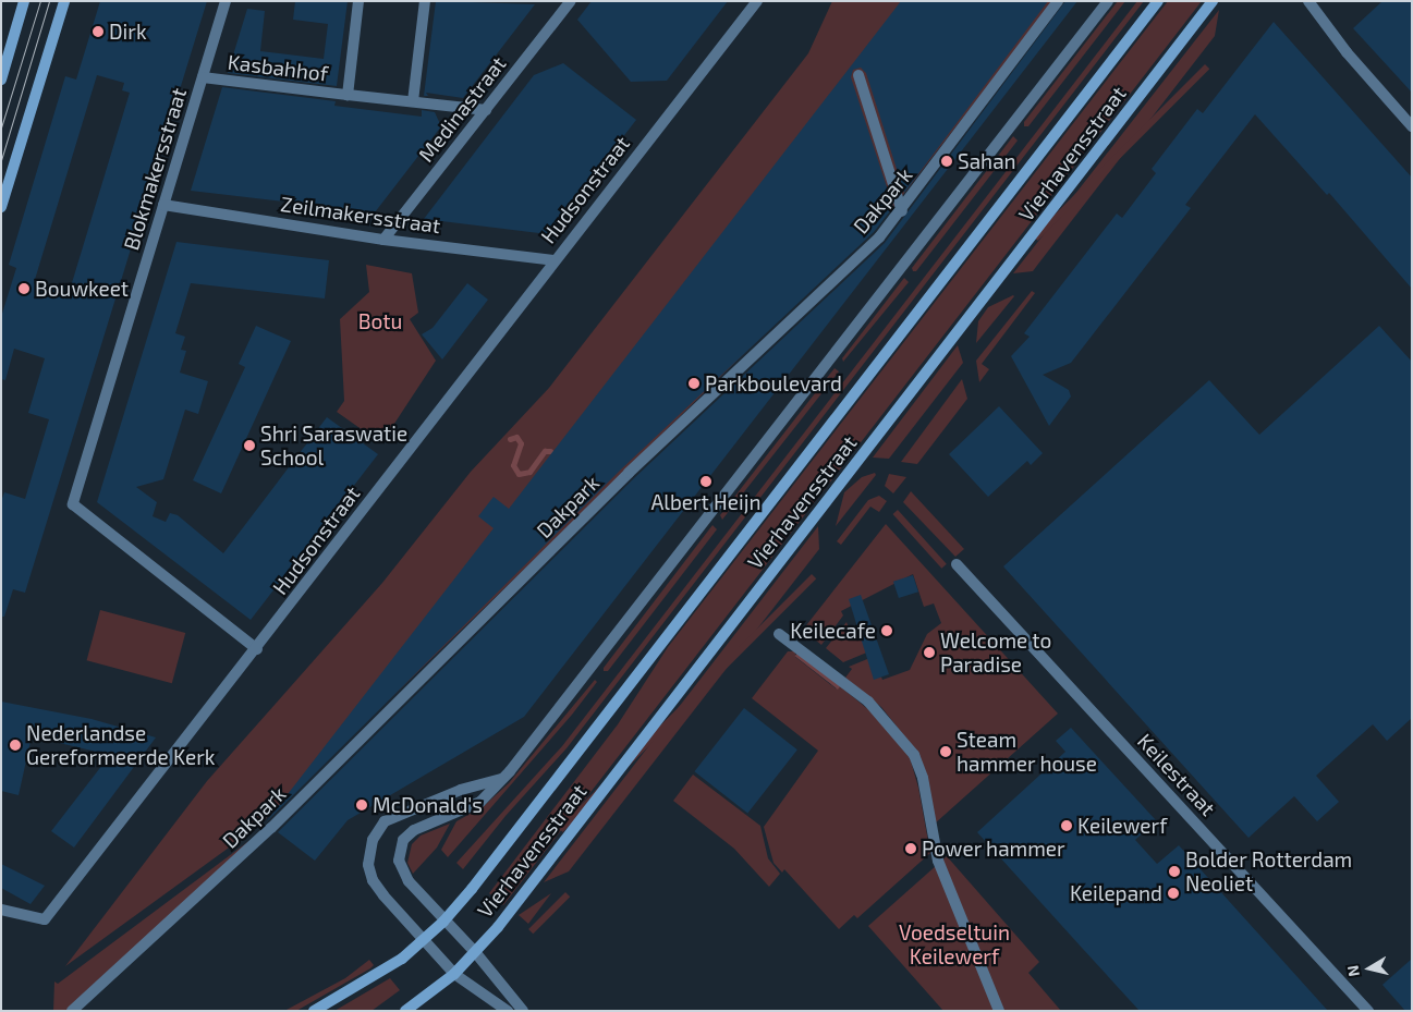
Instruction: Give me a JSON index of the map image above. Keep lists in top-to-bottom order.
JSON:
{
  "streets": {
    "main road": ["Vierhavensstraat"],
    "street": [
      "Kasbahhof",
      "Medinastraat",
      "Blokmakersstraat",
      "Hudsonstraat",
      "Dakpark",
      "Zeilmakersstraat",
      "Keilestraat"
    ]
  },
  "crossings": [
    ["Kasbahhof", "Medinastraat"],
    ["Kasbahhof", "Blokmakersstraat"],
    ["Medinastraat", "Zeilmakersstraat"],
    ["Blokmakersstraat", "Hudsonstraat"],
    ["Blokmakersstraat", "Zeilmakersstraat"],
    ["Hudsonstraat", "Zeilmakersstraat"]
  ],
  "parks": ["Botu", "Voedseltuin Keilewerf"],
  "places": [
    "Dirk",
    "Sahan",
    "Bouwkeet",
    "Parkboulevard",
    "Shri Saraswatie School",
    "Albert Heijn",
    "Keilecafe",
    "Welcome to Paradise",
    "Nederlandse Gereformeerde Kerk",
    "Steam hammer house",
    "McDonald's",
    "Keilewerf",
    "Power hammer",
    "Bolder Rotterdam Neoliet",
    "Keilepand"
  ],
  "north": "left"
}
